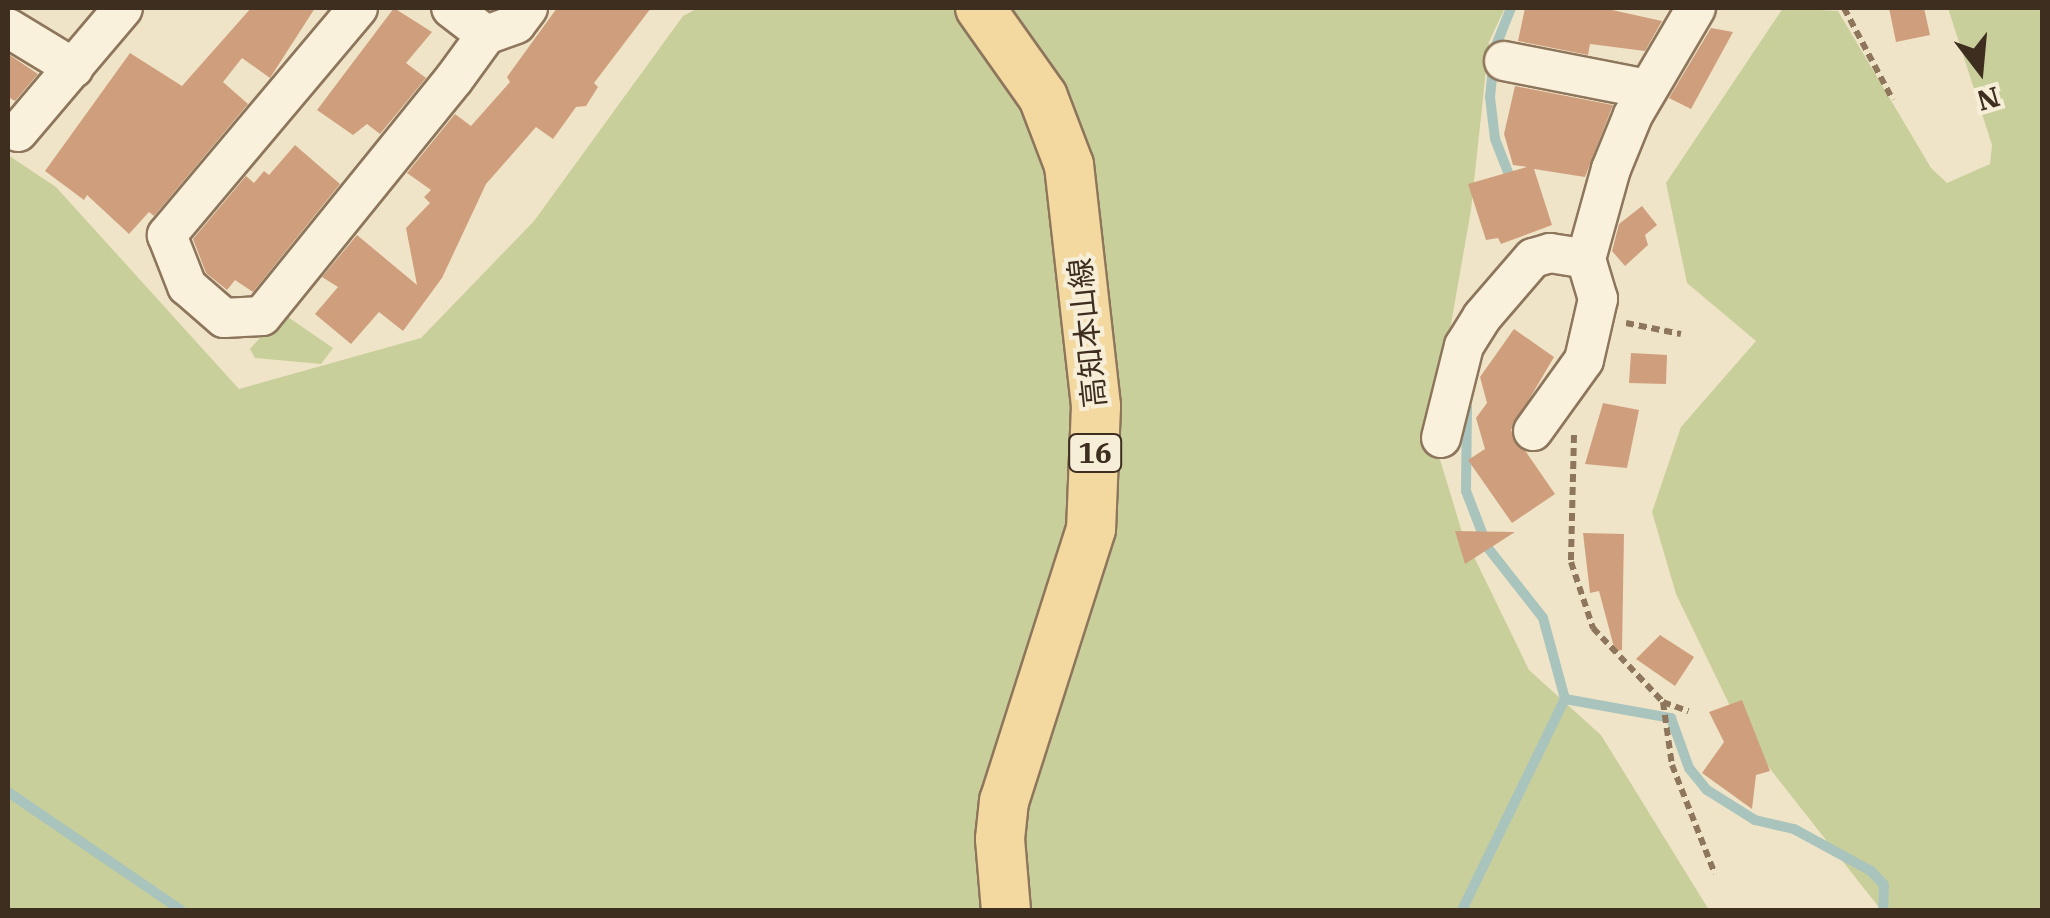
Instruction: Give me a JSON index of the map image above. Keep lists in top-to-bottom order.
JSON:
{
  "streets": {
    "main road": ["高知本山線", "16"]
  },
  "north": "bottom"
}
